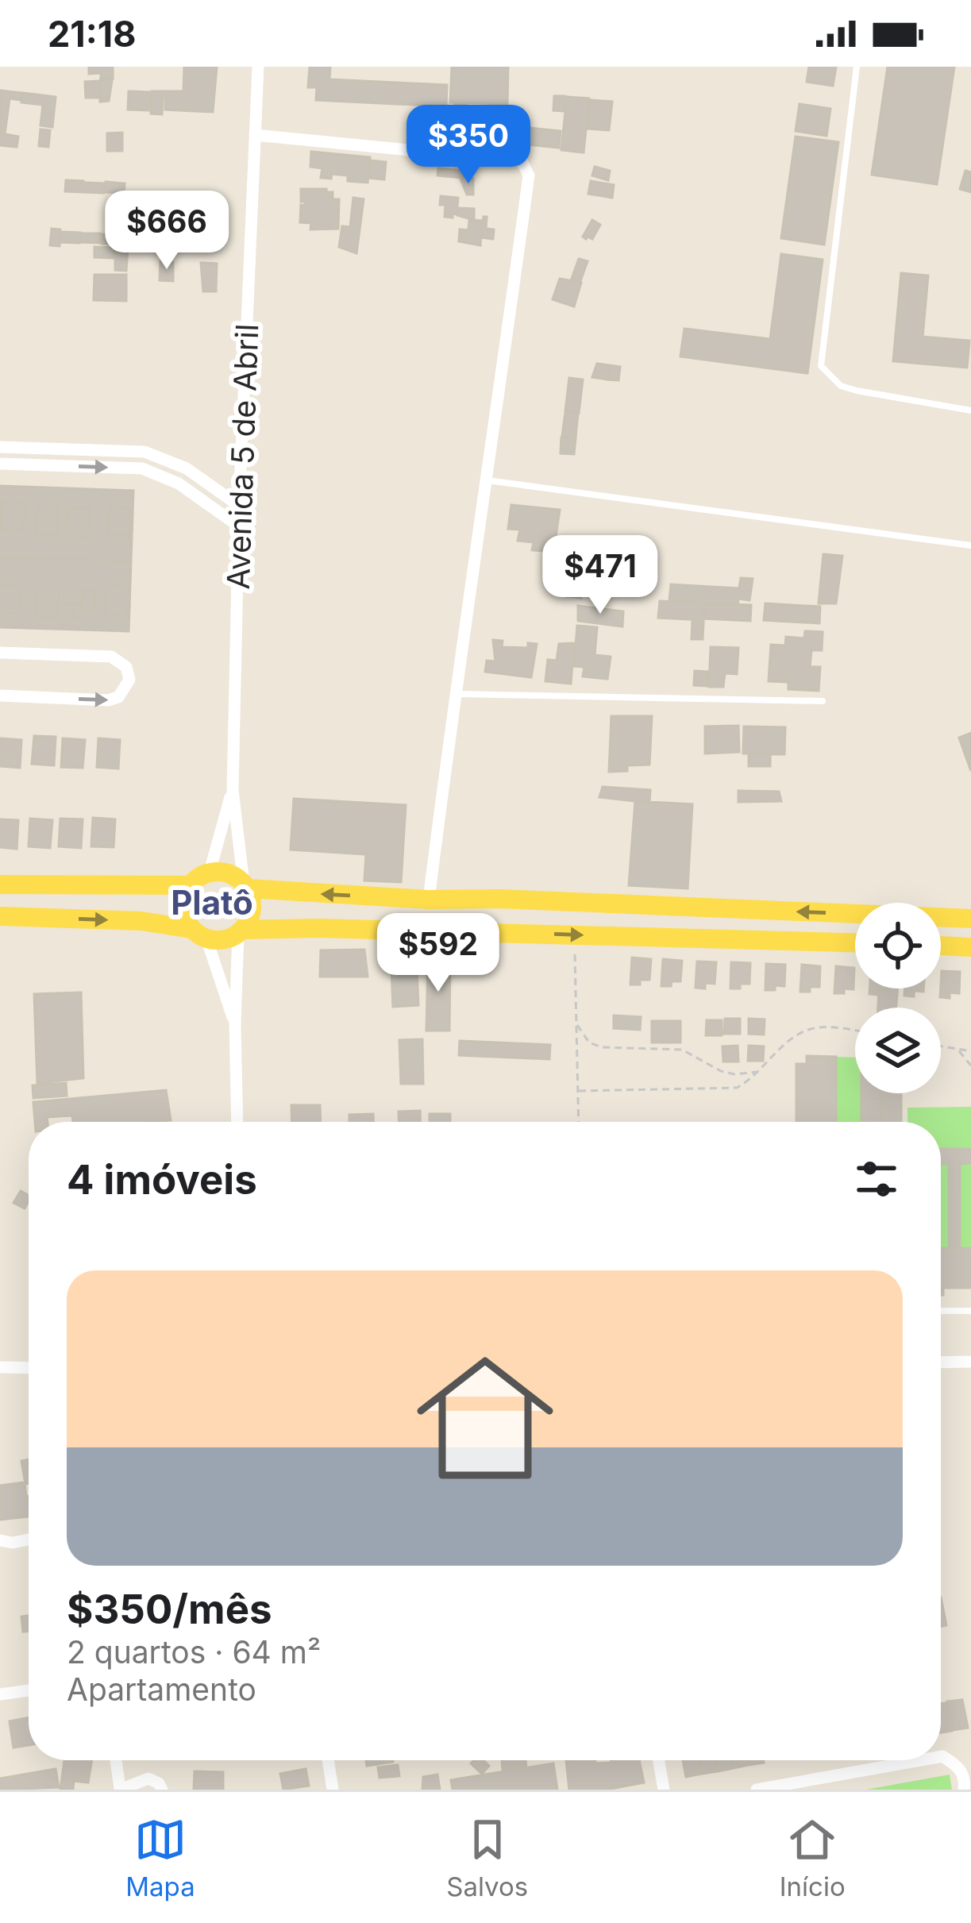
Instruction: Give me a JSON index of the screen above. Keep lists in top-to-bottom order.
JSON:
{
  "streets": {
    "street": ["Avenida 5 de Abril"]
  },
  "districts": ["Platô"],
  "page": {
    "status": "21:18",
    "price": [
      "$350",
      "$666",
      "$471",
      "$592"
    ],
    "heading": "4 imóveis",
    "list": [
      {
        "name": "$350/mês",
        "note": "2 quartos · 64 m² · Apartamento"
      }
    ],
    "tabs": ["Mapa", "Salvos", "Início"]
  }
}
